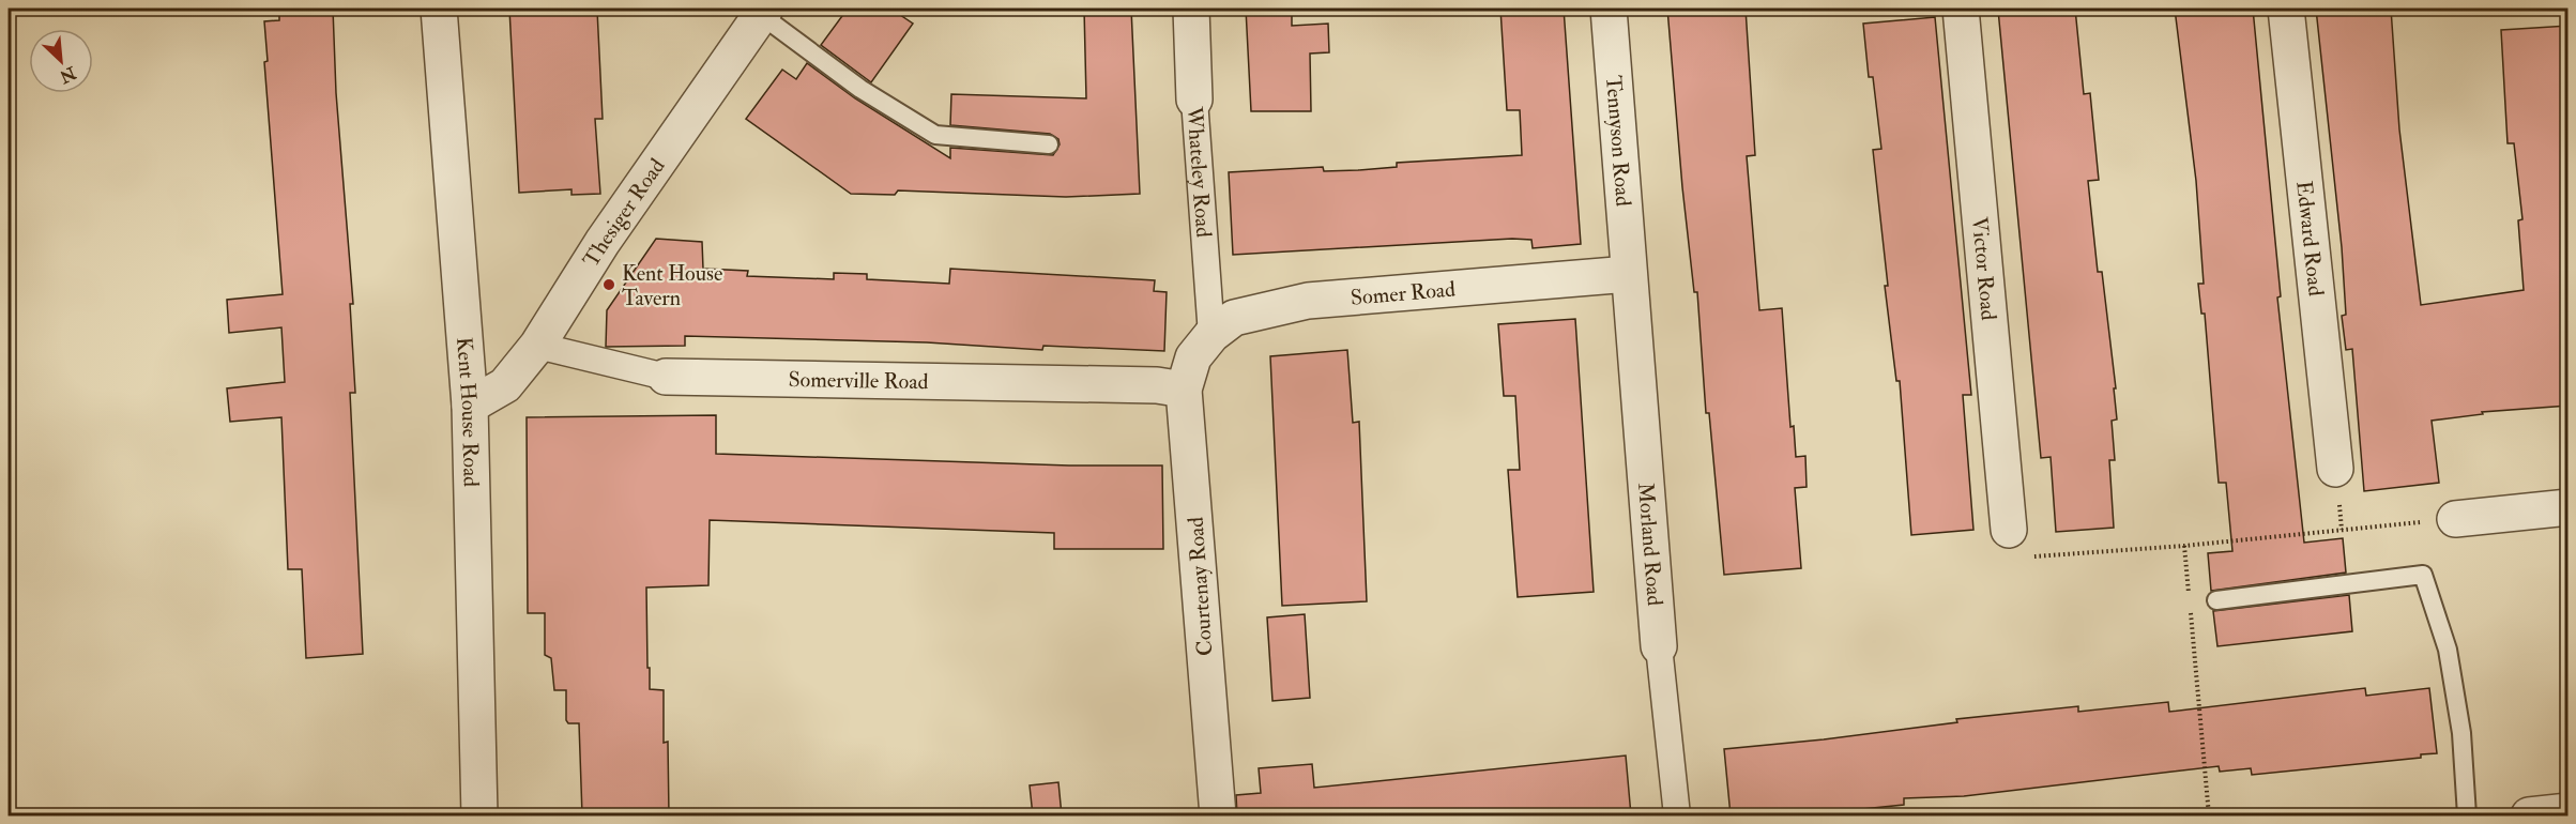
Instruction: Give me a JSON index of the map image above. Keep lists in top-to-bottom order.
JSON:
{
  "streets": {
    "street": [
      "Tennyson Road",
      "Whateley Road",
      "Thesiger Road",
      "Edward Road",
      "Victor Road",
      "Somer Road",
      "Somerville Road",
      "Kent House Road",
      "Morland Road",
      "Courtenay Road"
    ]
  },
  "crossings": [
    ["Tennyson Road", "Somer Road"],
    ["Tennyson Road", "Morland Road"],
    ["Whateley Road", "Somer Road"],
    ["Whateley Road", "Somerville Road"],
    ["Whateley Road", "Courtenay Road"],
    ["Thesiger Road", "Somerville Road"],
    ["Thesiger Road", "Kent House Road"],
    ["Somer Road", "Somerville Road"],
    ["Somer Road", "Morland Road"],
    ["Somer Road", "Courtenay Road"],
    ["Somerville Road", "Courtenay Road"]
  ],
  "places": ["Kent House Tavern"],
  "north": "bottom right"
}
